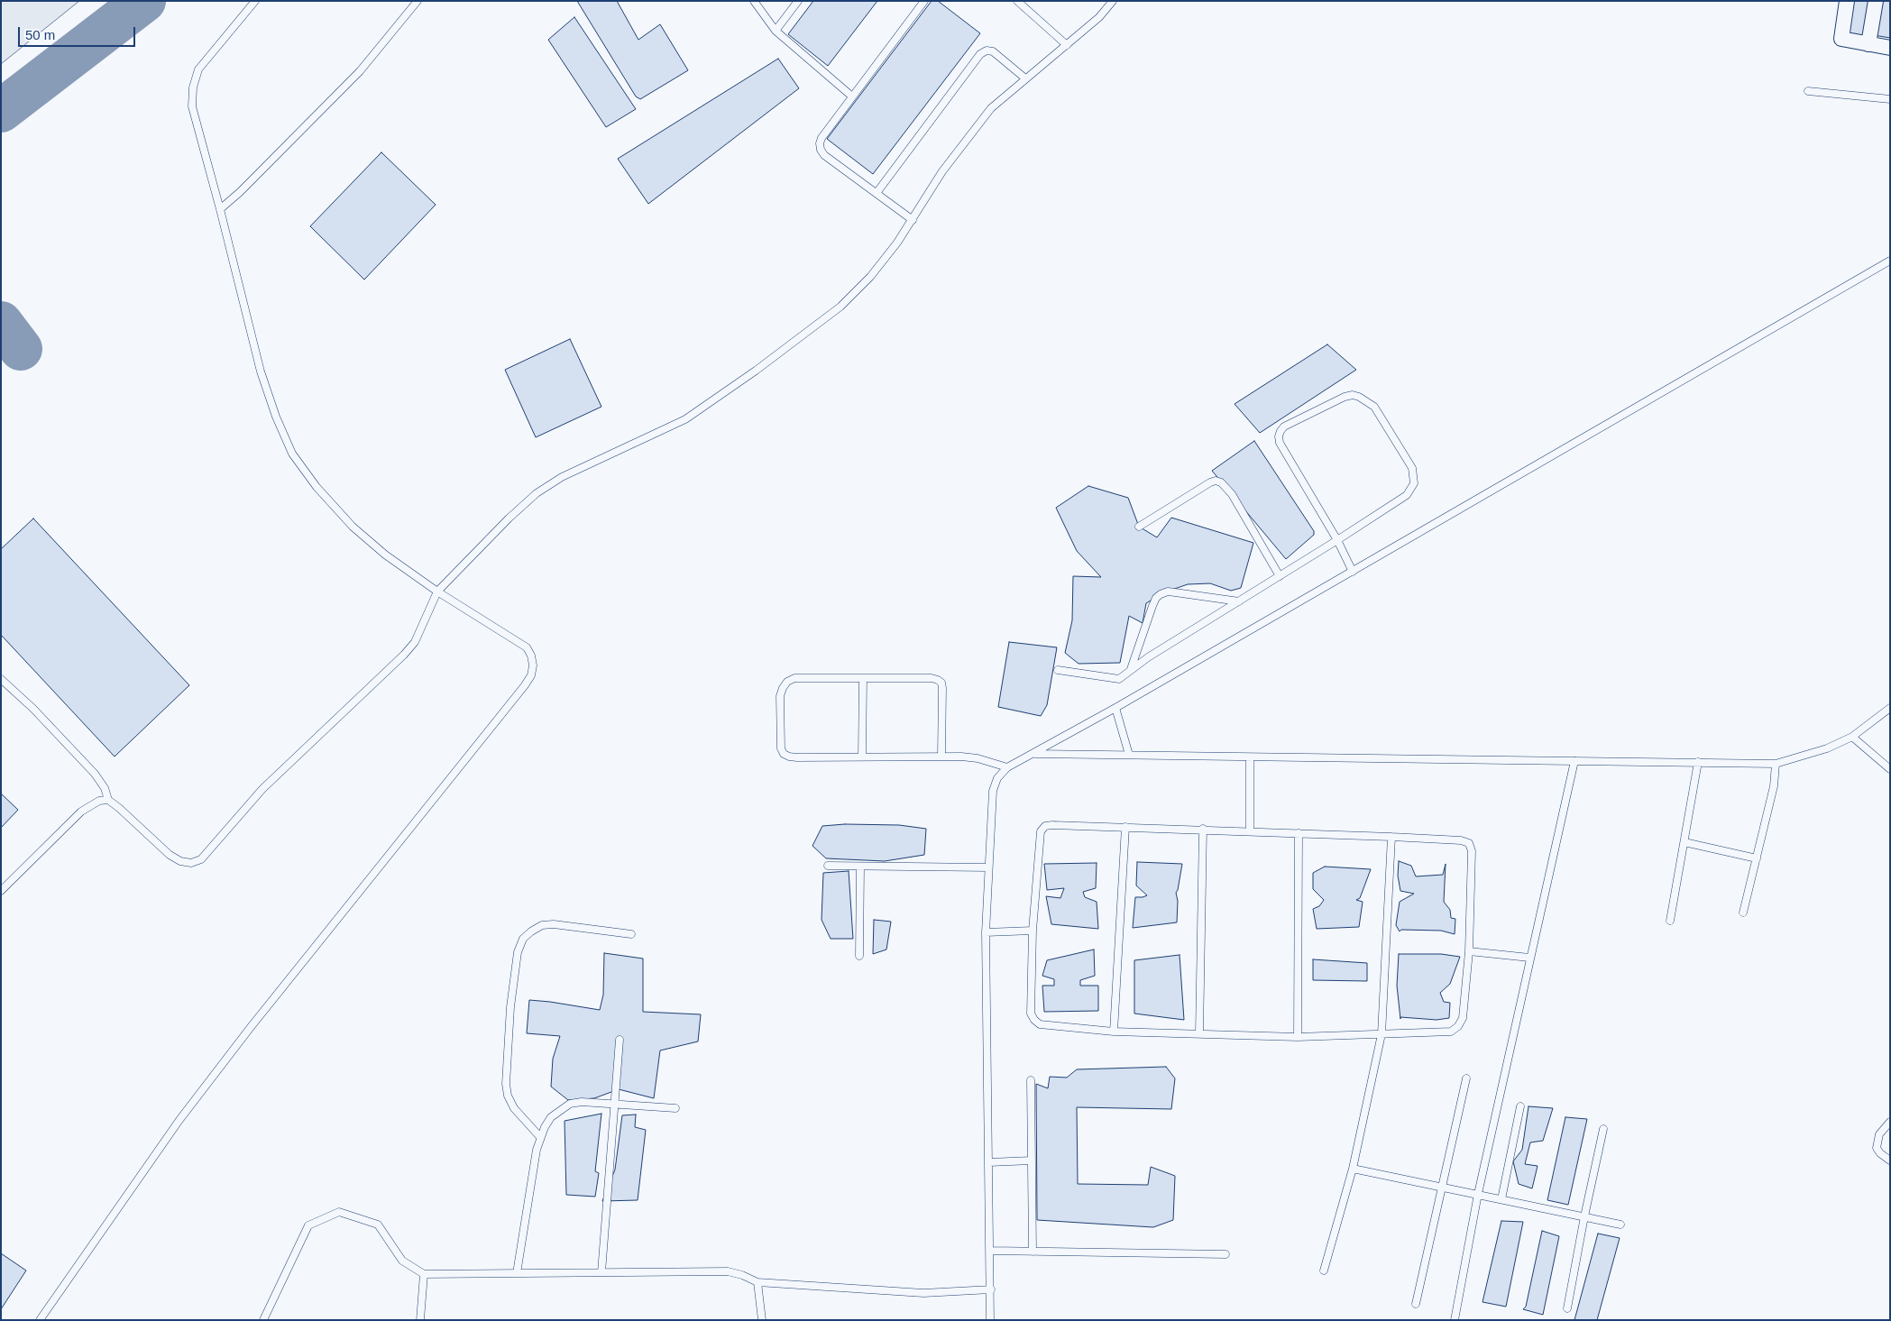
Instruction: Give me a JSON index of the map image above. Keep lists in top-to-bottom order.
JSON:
{
  "scale_bar": "50 m"
}
